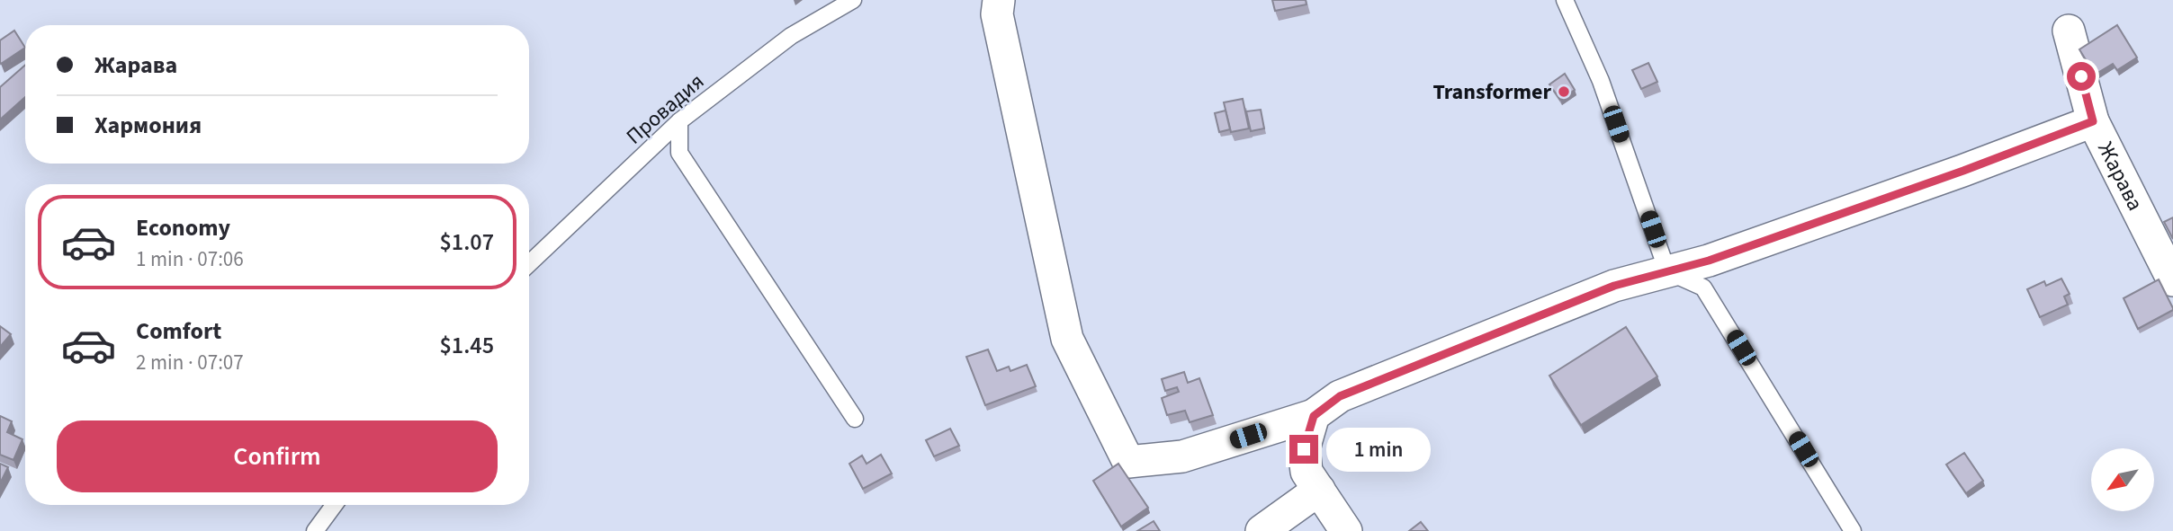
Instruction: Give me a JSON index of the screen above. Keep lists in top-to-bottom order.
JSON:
{
  "streets": {
    "street": ["Жарава"],
    "lane": ["Провадия"]
  },
  "places": ["Transformer"],
  "north": "bottom left",
  "page": {
    "banner": ["Жарава", "Хармония"],
    "list": [
      {
        "name": "Economy",
        "note": "1 min · 07:06",
        "value": "$1.07"
      },
      {
        "name": "Comfort",
        "note": "2 min · 07:07",
        "value": "$1.45"
      }
    ],
    "buttons": "Confirm",
    "bubble": "1 min"
  }
}
